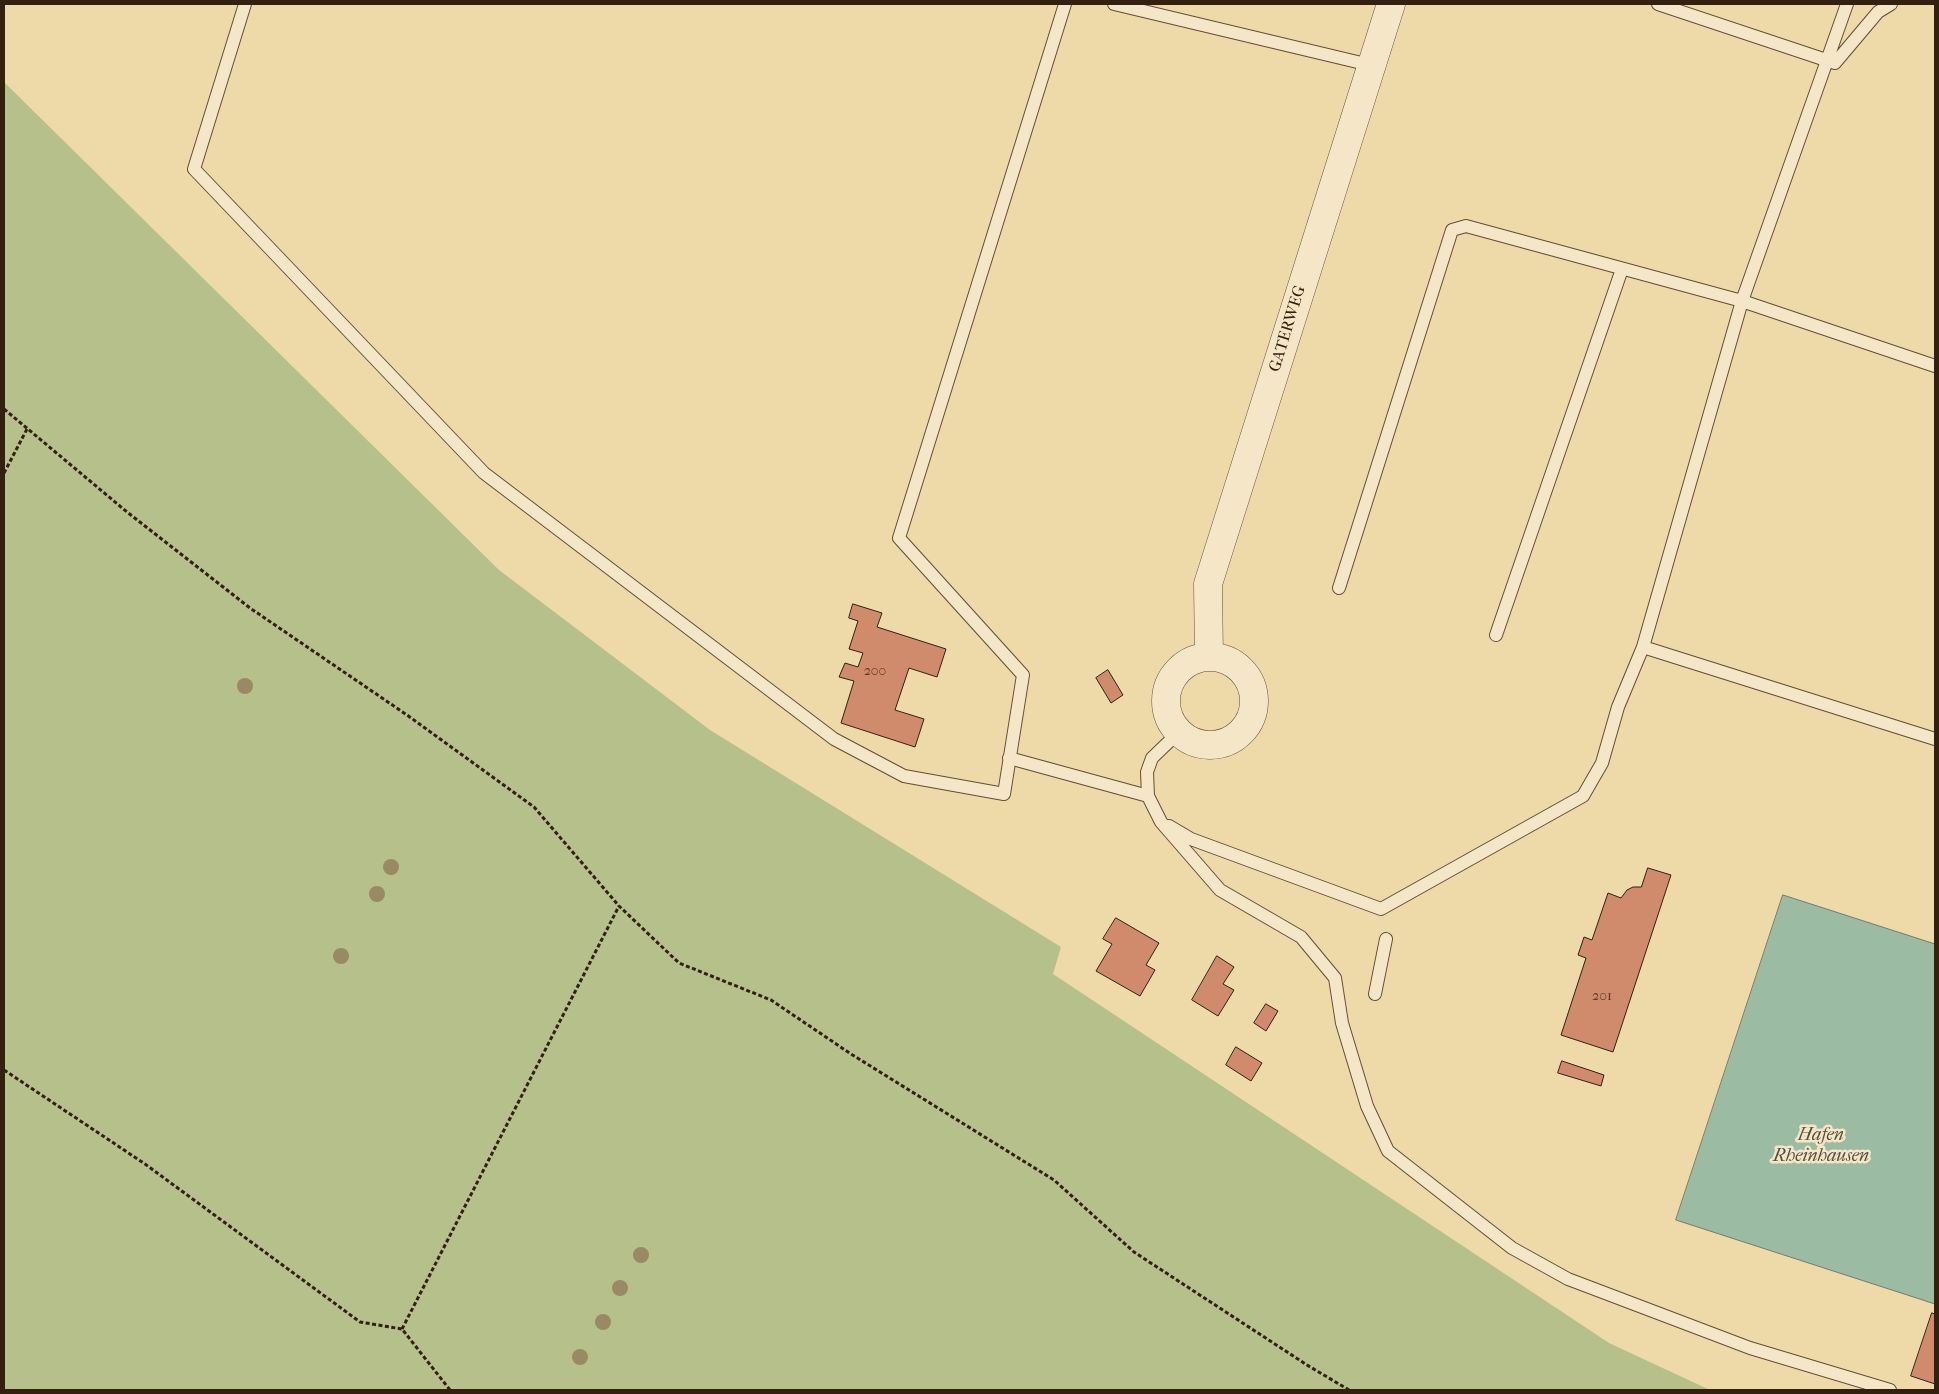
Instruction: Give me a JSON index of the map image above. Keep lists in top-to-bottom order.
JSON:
{
  "streets": {
    "street": ["GATERWEG"]
  },
  "water": ["Hafen Rheinhausen"],
  "house_numbers": ["200", "201"]
}
